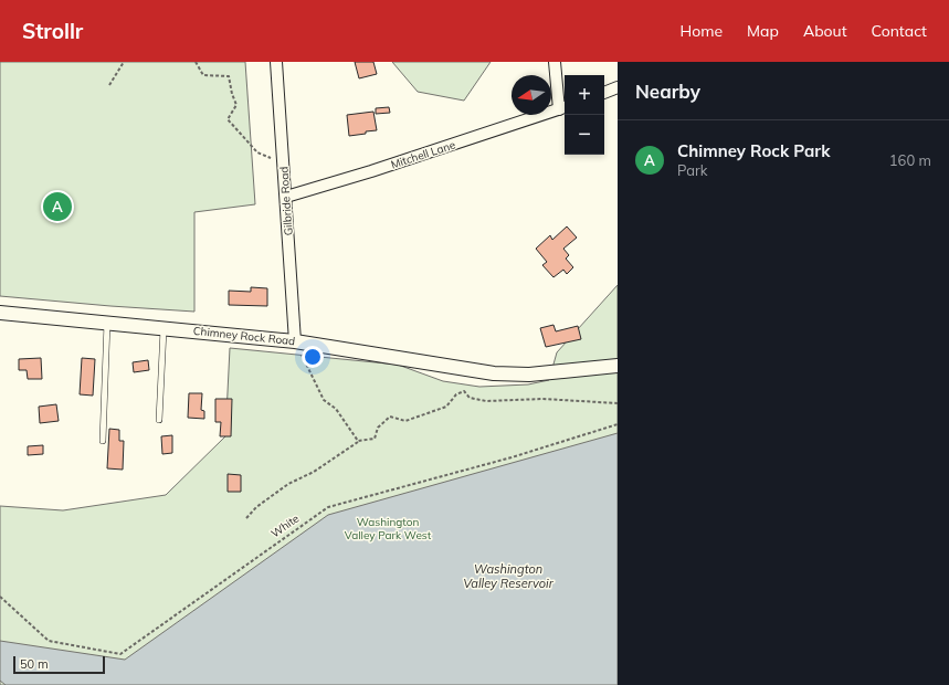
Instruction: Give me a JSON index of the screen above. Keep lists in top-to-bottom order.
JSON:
{
  "streets": {
    "street": ["Mitchell Lane", "Gilbride Road", "Chimney Rock Road"],
    "path": ["White"]
  },
  "crossings": [
    ["Mitchell Lane", "Gilbride Road"],
    ["Gilbride Road", "Chimney Rock Road"]
  ],
  "water": ["Washington Valley Reservoir"],
  "parks": ["Washington Valley Park West"],
  "scale_bar": "50 m",
  "north": "left",
  "page": {
    "header": "Strollr",
    "nav": [
      "Home",
      "Map",
      "About",
      "Contact"
    ],
    "heading": "Nearby",
    "map_buttons": ["+", "−"],
    "list": [
      {
        "mark": "A",
        "name": "Chimney Rock Park",
        "note": "Park",
        "value": "160 m"
      }
    ],
    "pins": "A",
    "scale": "50 m"
  }
}
